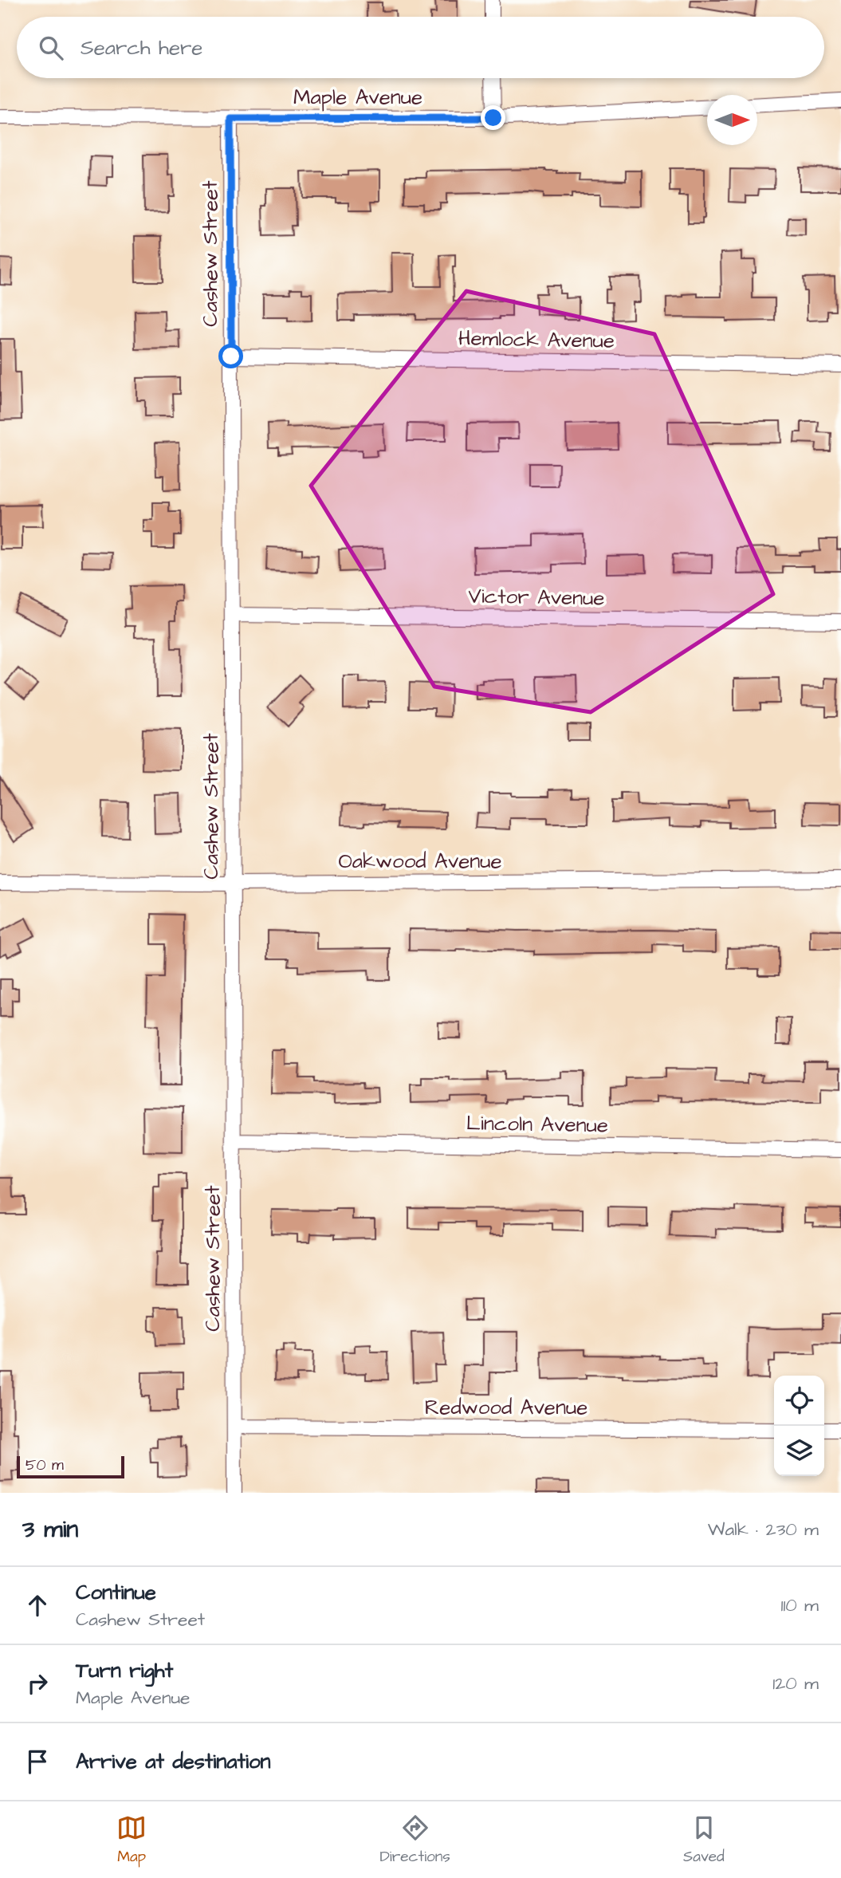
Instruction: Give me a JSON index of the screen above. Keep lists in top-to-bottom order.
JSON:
{
  "streets": {
    "street": [
      "Maple Avenue",
      "Cashew Street",
      "Hemlock Avenue",
      "Victor Avenue",
      "Oakwood Avenue",
      "Lincoln Avenue",
      "Redwood Avenue"
    ]
  },
  "crossings": [
    ["Maple Avenue", "Cashew Street"],
    ["Cashew Street", "Hemlock Avenue"],
    ["Cashew Street", "Victor Avenue"],
    ["Cashew Street", "Oakwood Avenue"],
    ["Cashew Street", "Lincoln Avenue"],
    ["Cashew Street", "Redwood Avenue"]
  ],
  "scale_bar": "50 m",
  "north": "right",
  "page": {
    "search": "Search here",
    "scale": "50 m",
    "heading": ["3 min", "Walk · 230 m"],
    "list": [
      ["Continue", "Cashew Street", "110 m"],
      ["Turn right", "Maple Avenue", "120 m"],
      "Arrive at destination"
    ],
    "nav": ["Map", "Directions", "Saved"]
  }
}
